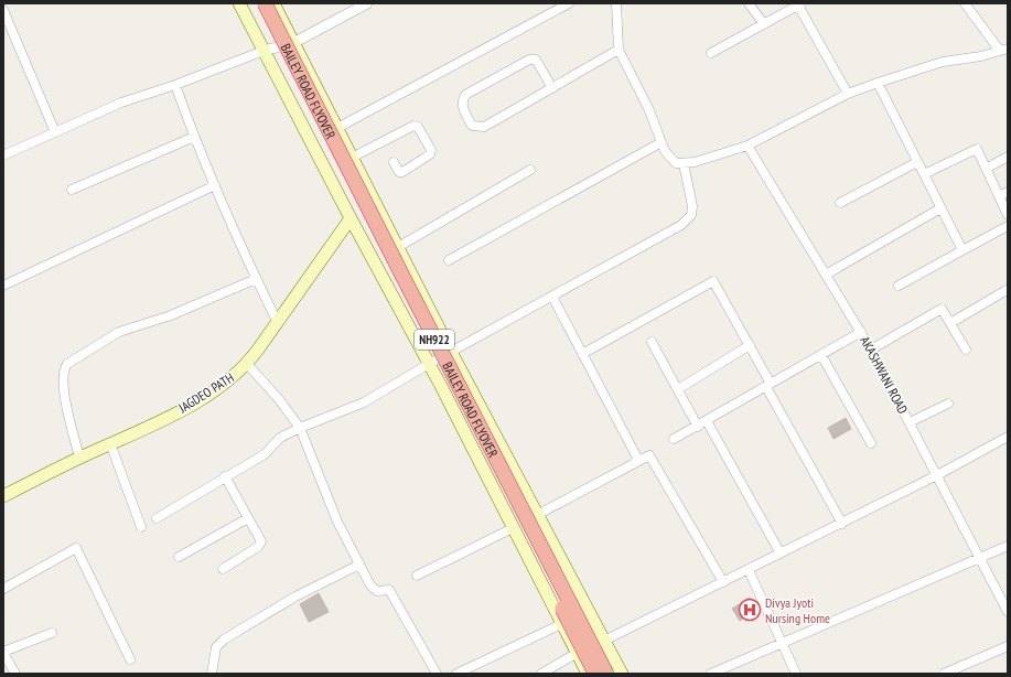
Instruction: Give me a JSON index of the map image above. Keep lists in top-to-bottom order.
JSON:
{
  "streets": {
    "highway": ["BAILEY ROAD FLYOVER", "NH922"],
    "main road": ["JAGDEO PATH"],
    "street": ["AKASHWANI ROAD"]
  },
  "places": {
    "hospital": ["Divya Jyoti Nursing Home"]
  }
}
